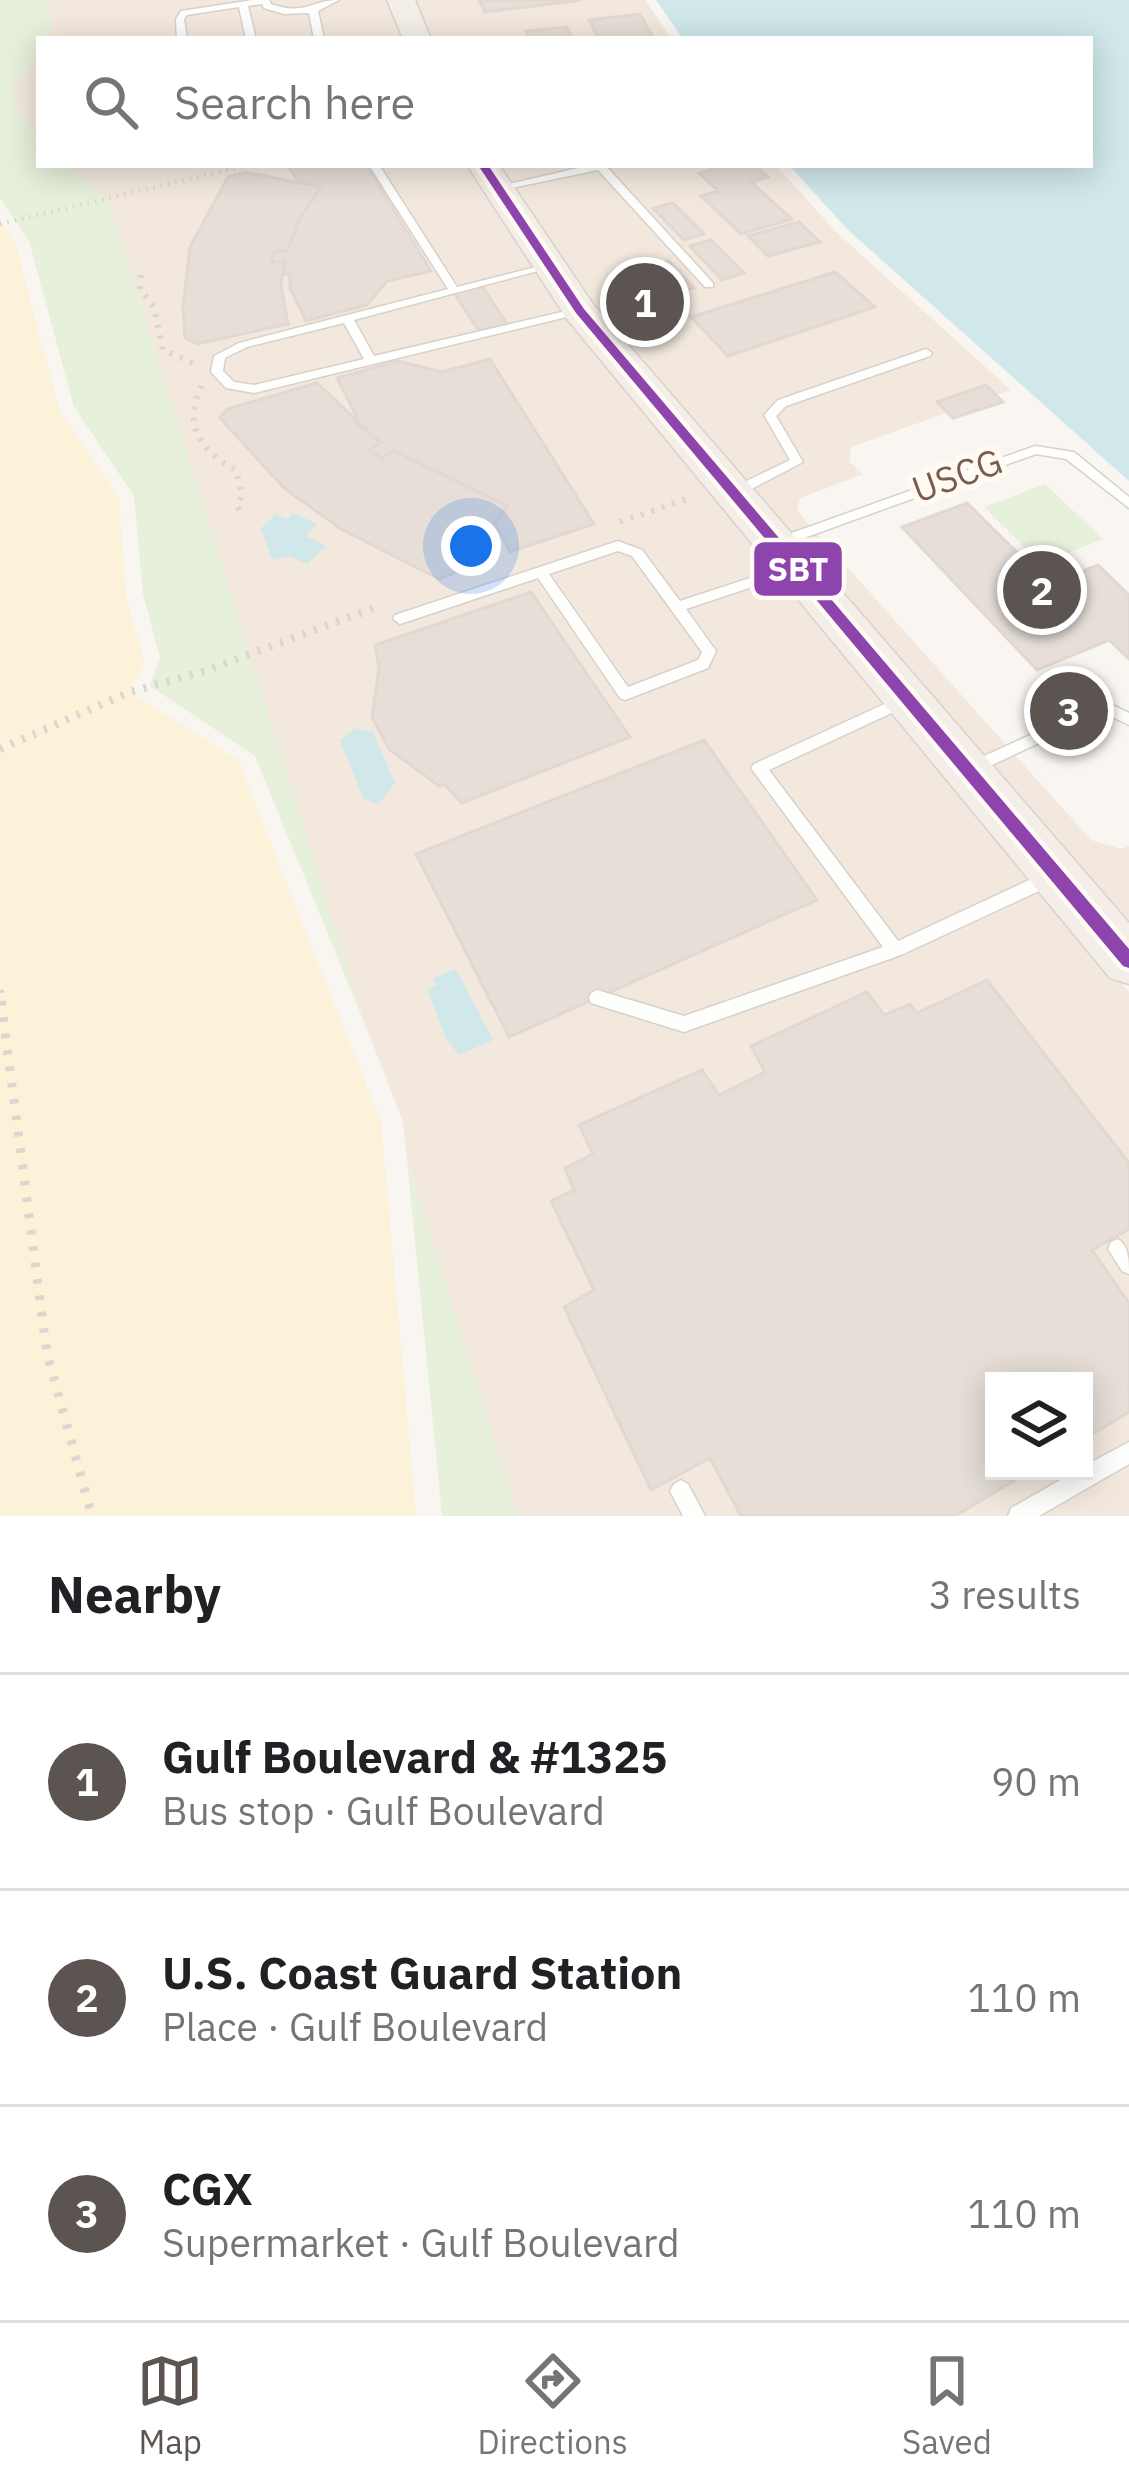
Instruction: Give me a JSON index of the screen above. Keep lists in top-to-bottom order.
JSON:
{
  "streets": {
    "lane": ["USCG"]
  },
  "lines": ["transit line SBT"],
  "page": {
    "search": "Search here",
    "pins": ["1", "2", "3"],
    "heading": ["Nearby", "3 results"],
    "list": [
      {
        "mark": "1",
        "name": "Gulf Boulevard & #1325",
        "note": "Bus stop · Gulf Boulevard",
        "value": "90 m"
      },
      {
        "mark": "2",
        "name": "U.S. Coast Guard Station",
        "note": "Place · Gulf Boulevard",
        "value": "110 m"
      },
      {
        "mark": "3",
        "name": "CGX",
        "note": "Supermarket · Gulf Boulevard",
        "value": "110 m"
      }
    ],
    "nav": ["Map", "Directions", "Saved"]
  }
}
